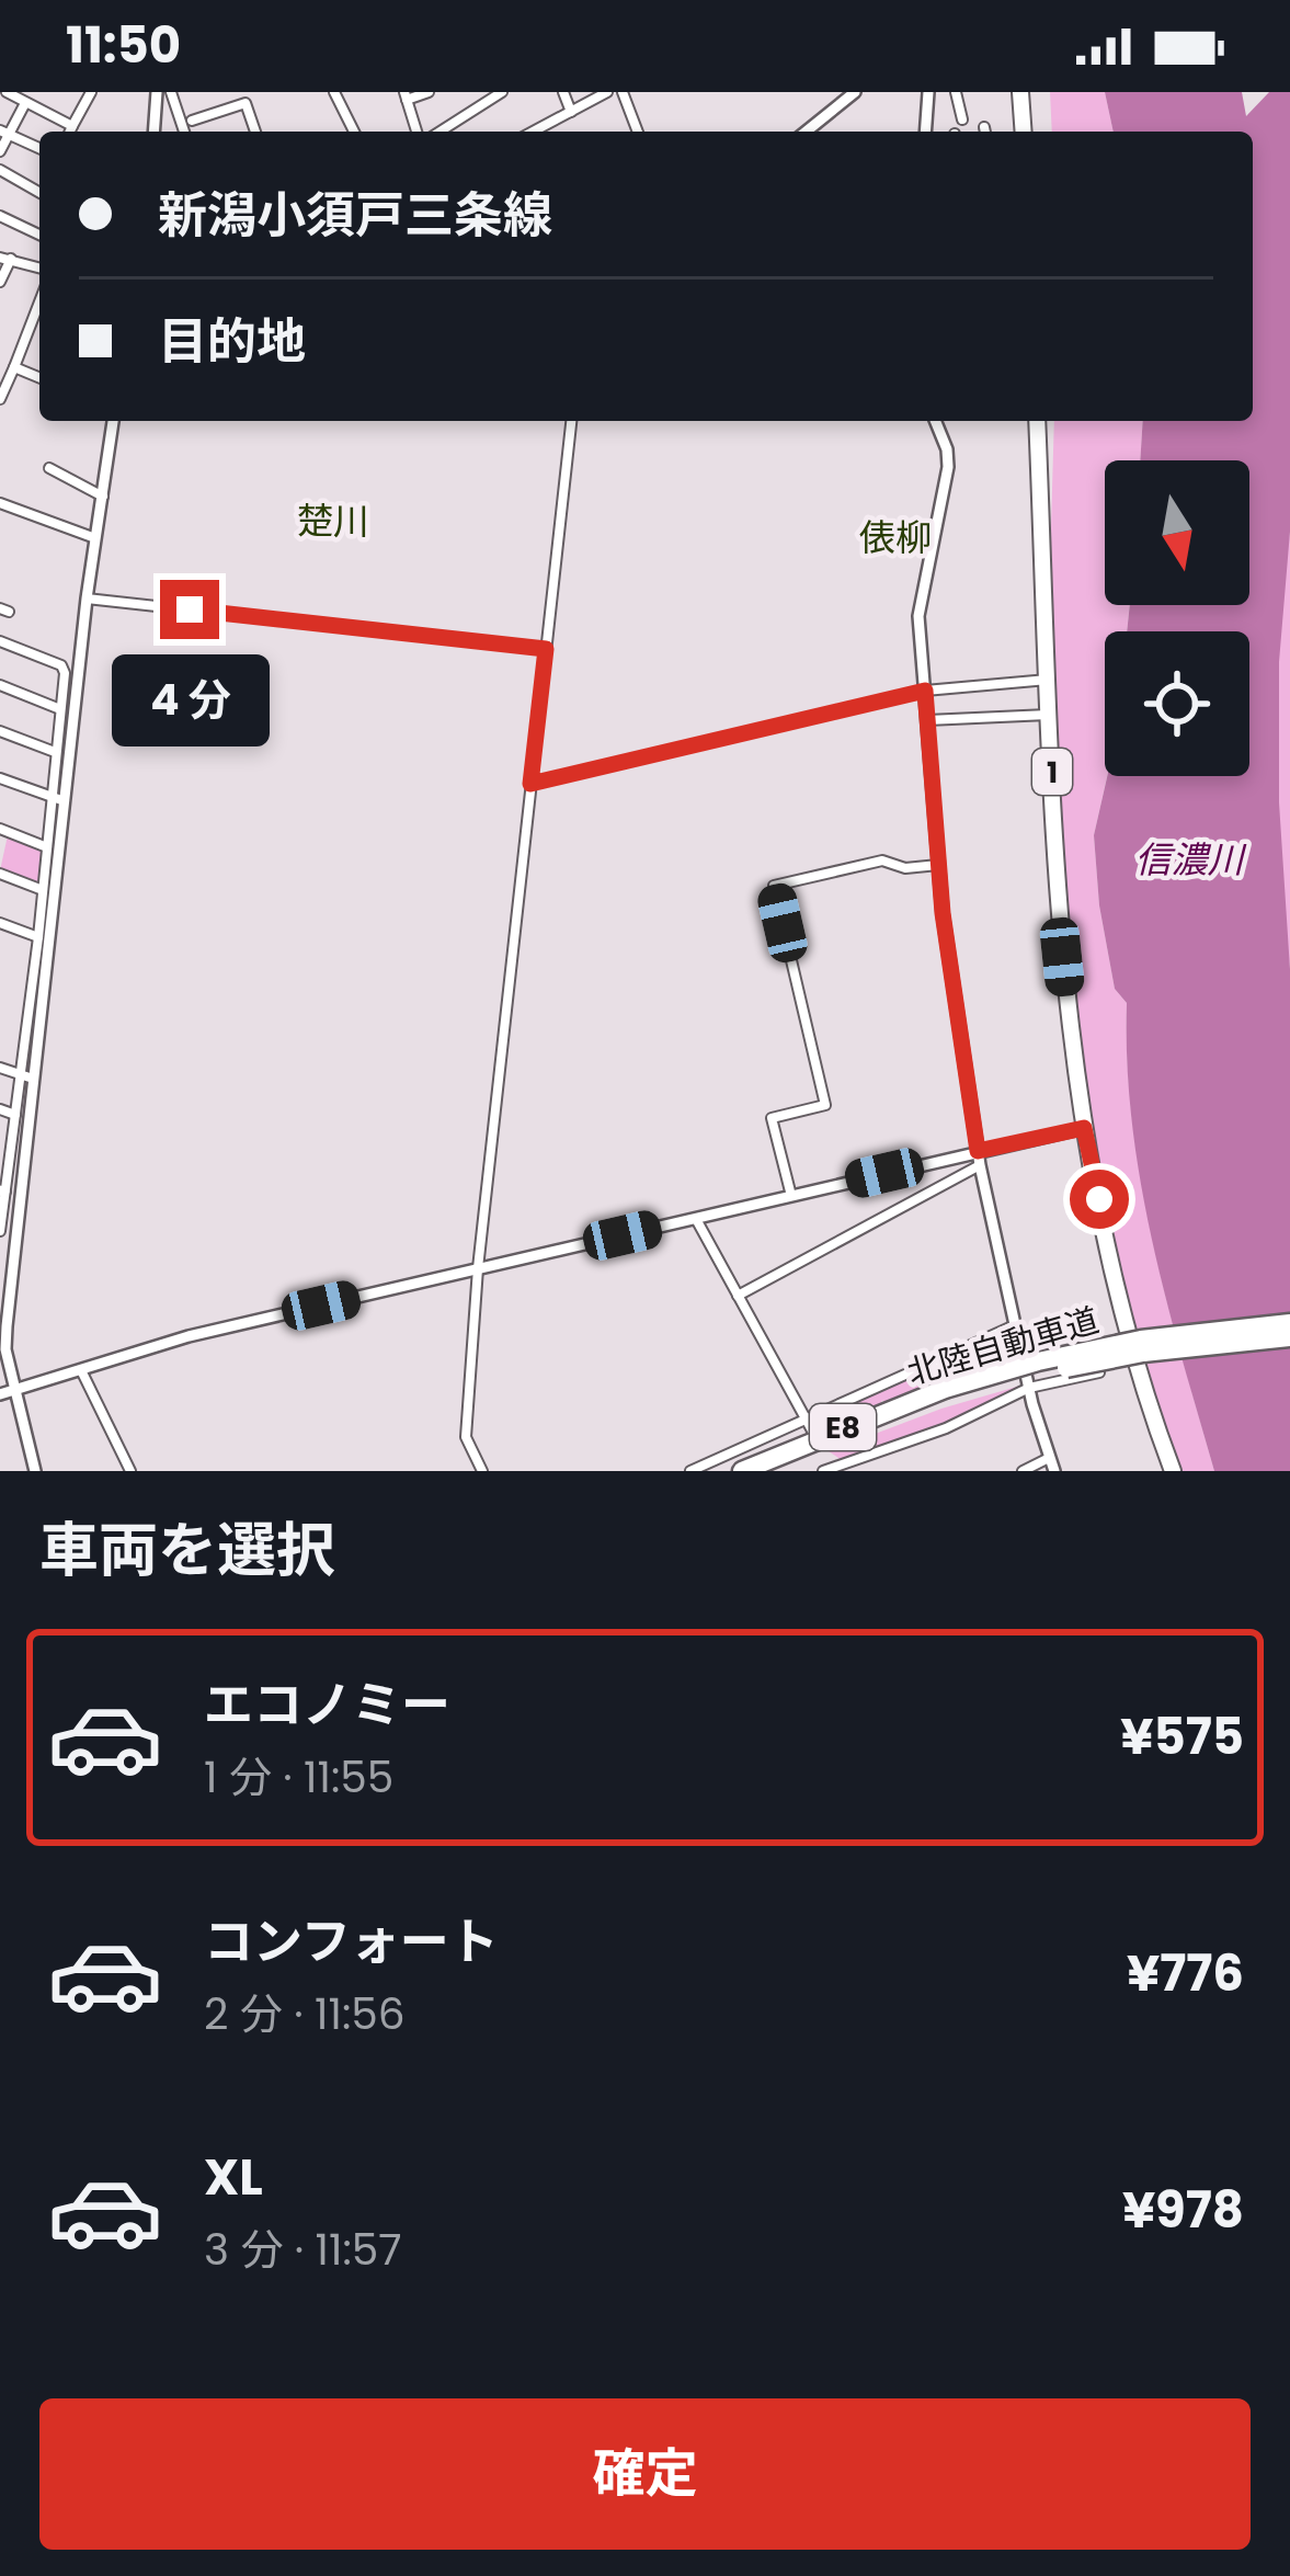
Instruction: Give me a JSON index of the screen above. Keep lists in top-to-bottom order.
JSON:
{
  "streets": {
    "highway": ["北陸自動車道", "E8"],
    "main road": ["1"]
  },
  "districts": ["楚川", "俵柳"],
  "water": ["信濃川"],
  "north": "bottom",
  "page": {
    "status": "11:50",
    "banner": ["新潟小須戸三条線", "目的地"],
    "bubble": "4 分",
    "heading": "車両を選択",
    "list": [
      {
        "name": "エコノミー",
        "note": "1 分 · 11:55",
        "value": "¥575"
      },
      {
        "name": "コンフォート",
        "note": "2 分 · 11:56",
        "value": "¥776"
      },
      {
        "name": "XL",
        "note": "3 分 · 11:57",
        "value": "¥978"
      }
    ],
    "buttons": "確定"
  }
}
